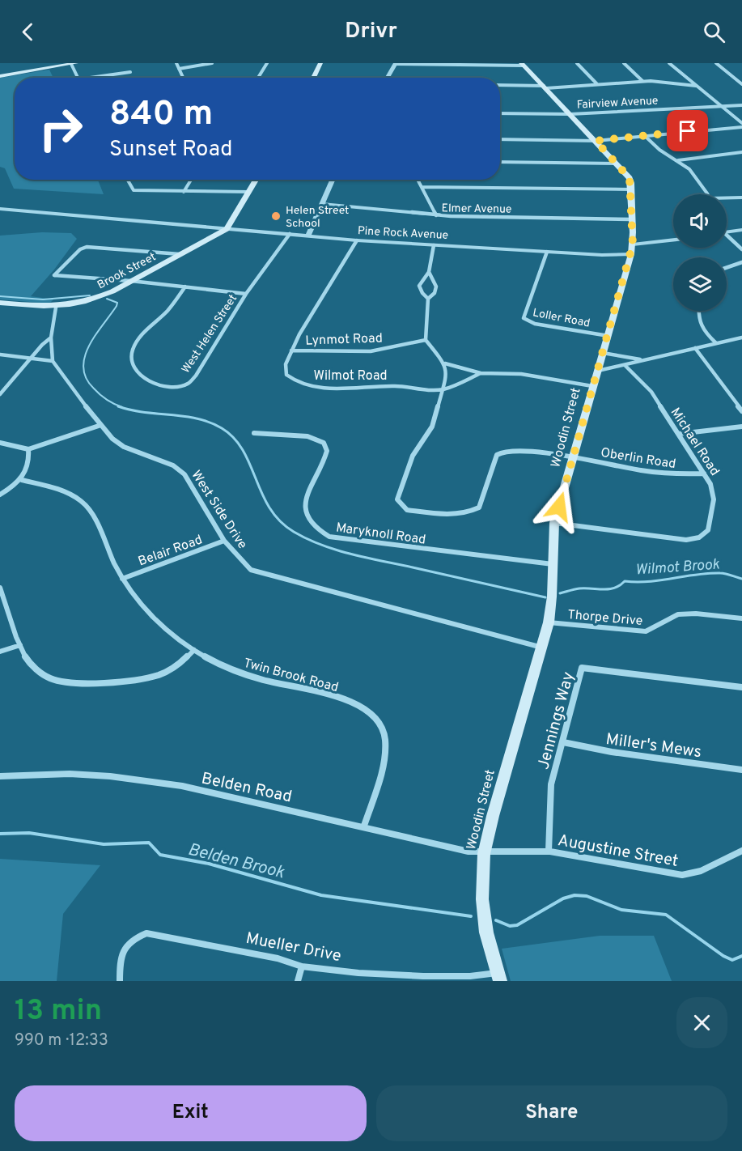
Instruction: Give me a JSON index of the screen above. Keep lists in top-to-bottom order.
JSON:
{
  "streets": {
    "main road": ["Brook Street", "Woodin Street"],
    "street": [
      "Fairview Avenue",
      "Elmer Avenue",
      "Pine Rock Avenue",
      "Loller Road",
      "West Helen Street",
      "Lynmot Road",
      "Wilmot Road",
      "Michael Road",
      "Oberlin Road",
      "West Side Drive",
      "Maryknoll Road",
      "Belair Road",
      "Thorpe Drive",
      "Twin Brook Road",
      "Jennings Way",
      "Miller's Mews",
      "Belden Road",
      "Augustine Street",
      "Mueller Drive"
    ]
  },
  "crossings": [
    ["Fairview Avenue", "Woodin Street"],
    ["Elmer Avenue", "Woodin Street"],
    ["Pine Rock Avenue", "Brook Street"],
    ["Pine Rock Avenue", "Loller Road"],
    ["Pine Rock Avenue", "West Helen Street"],
    ["Pine Rock Avenue", "Wilmot Road"],
    ["Pine Rock Avenue", "Woodin Street"],
    ["Loller Road", "Woodin Street"],
    ["Lynmot Road", "Wilmot Road"],
    ["Wilmot Road", "Woodin Street"],
    ["Wilmot Road", "Oberlin Road"],
    ["Woodin Street", "Michael Road"],
    ["Woodin Street", "Oberlin Road"],
    ["Woodin Street", "West Side Drive"],
    ["Woodin Street", "Maryknoll Road"],
    ["Woodin Street", "Thorpe Drive"],
    ["Woodin Street", "Belden Road"],
    ["Woodin Street", "Augustine Street"],
    ["Woodin Street", "Mueller Drive"],
    ["Michael Road", "Oberlin Road"],
    ["West Side Drive", "Belair Road"],
    ["Belair Road", "Twin Brook Road"],
    ["Twin Brook Road", "Belden Road"],
    ["Jennings Way", "Miller's Mews"],
    ["Jennings Way", "Augustine Street"],
    ["Belden Road", "Augustine Street"]
  ],
  "water": ["Wilmot Brook", "Belden Brook"],
  "places": ["Helen Street School"],
  "page": {
    "header": "Drivr",
    "turn": ["840 m", "Sunset Road"],
    "heading": ["13 min", "990 m · 12:33"],
    "buttons": ["Exit", "Share"]
  }
}
